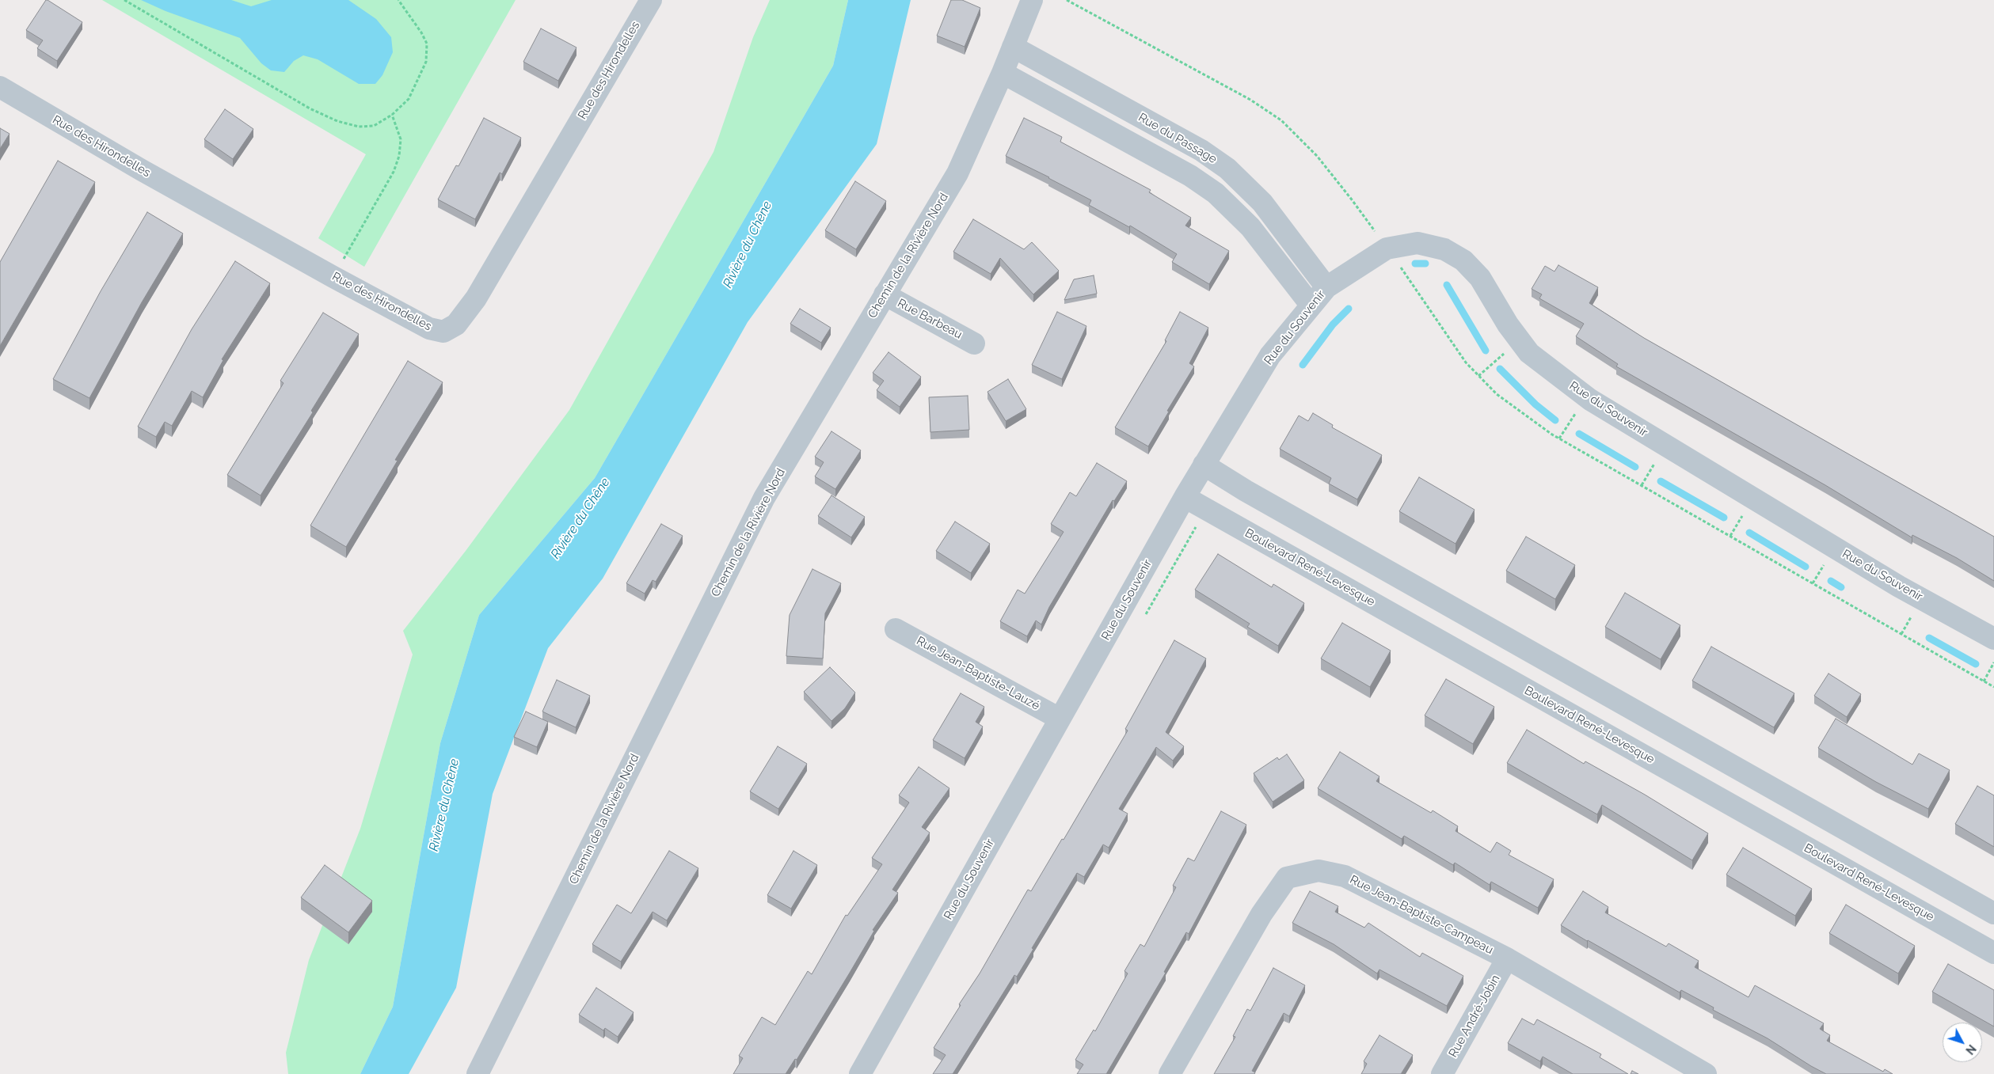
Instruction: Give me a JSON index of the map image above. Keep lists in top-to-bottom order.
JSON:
{
  "streets": {
    "street": [
      "Rue des Hirondelles",
      "Rue du Passage",
      "Chemin de la Rivière Nord",
      "Rue Barbeau",
      "Rue du Souvenir",
      "Boulevard René-Levesque",
      "Rue Jean-Baptiste-Lauzé",
      "Rue Jean-Baptiste-Campeau",
      "Rue André-Jobin"
    ]
  },
  "crossings": [
    ["Rue du Passage", "Chemin de la Rivière Nord"],
    ["Rue du Passage", "Rue du Souvenir"],
    ["Chemin de la Rivière Nord", "Rue Barbeau"],
    ["Rue du Souvenir", "Boulevard René-Levesque"],
    ["Rue du Souvenir", "Rue Jean-Baptiste-Lauzé"],
    ["Rue Jean-Baptiste-Campeau", "Rue André-Jobin"]
  ],
  "water": ["Rivière du Chêne"],
  "north": "bottom right"
}
